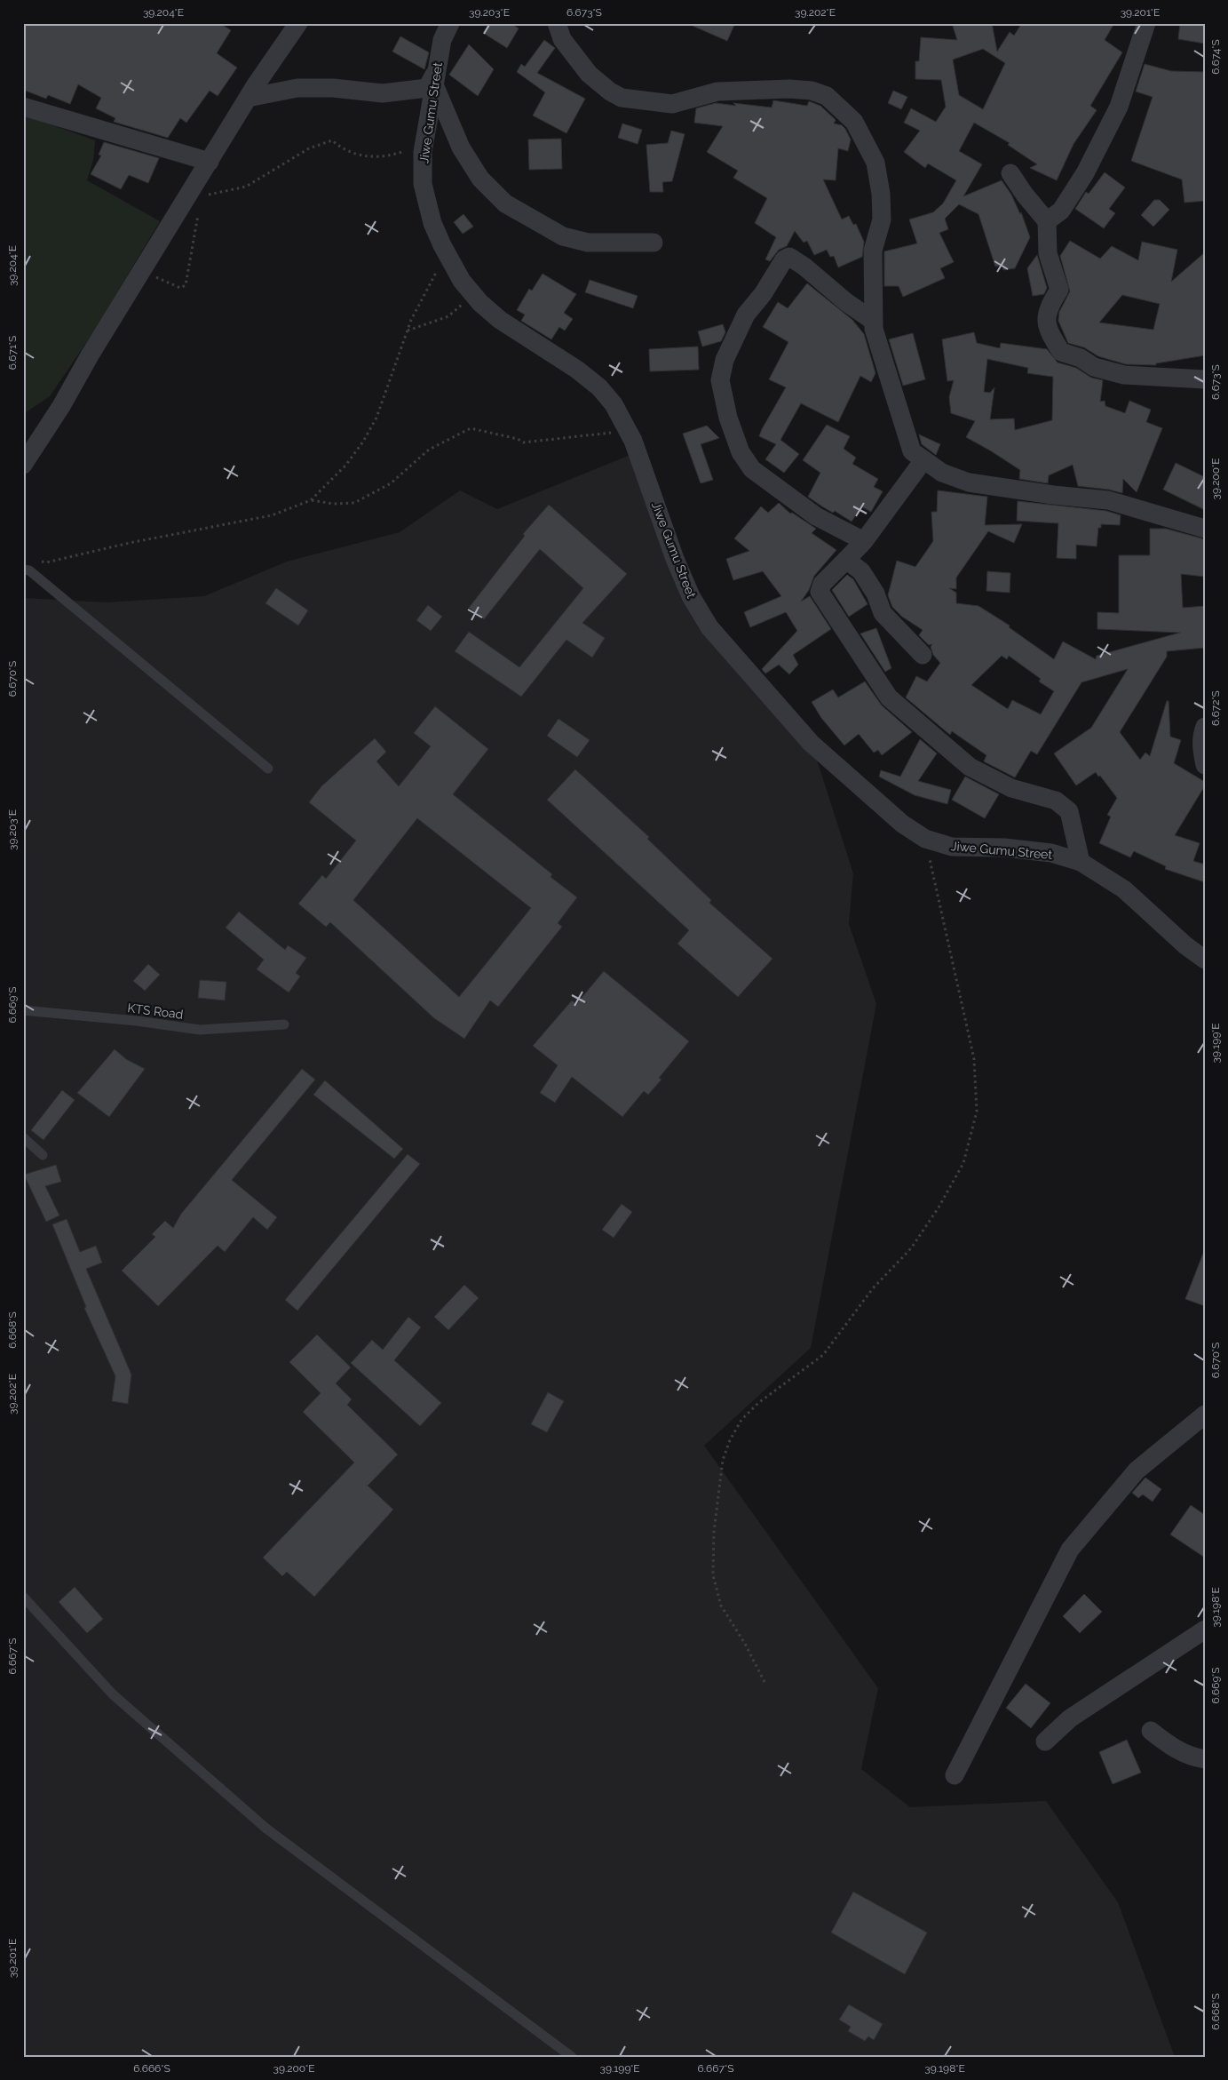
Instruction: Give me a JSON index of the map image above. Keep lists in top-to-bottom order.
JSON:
{
  "streets": {
    "street": ["Jiwe Gumu Street"],
    "lane": ["KTS Road"]
  },
  "coordinates": [
    "39.204°E",
    "39.203°E",
    "6.673°S",
    "39.202°E",
    "39.201°E",
    "6.674°S",
    "6.671°S",
    "39.200°E",
    "6.670°S",
    "6.672°S",
    "6.669°S",
    "39.199°E",
    "6.668°S",
    "39.198°E",
    "6.667°S",
    "6.666°S"
  ]
}
